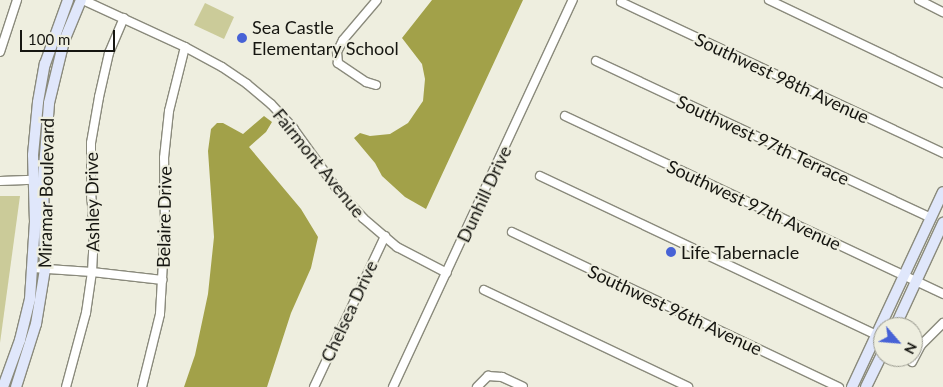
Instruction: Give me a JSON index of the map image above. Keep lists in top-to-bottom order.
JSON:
{
  "streets": {
    "street": [
      "Southwest 98th Avenue",
      "Southwest 97th Terrace",
      "Fairmont Avenue",
      "Miramar Boulevard",
      "Dunhill Drive",
      "Ashley Drive",
      "Southwest 97th Avenue",
      "Belaire Drive",
      "Southwest 96th Avenue",
      "Chelsea Drive"
    ]
  },
  "crossings": [
    ["Fairmont Avenue", "Miramar Boulevard"],
    ["Fairmont Avenue", "Dunhill Drive"],
    ["Fairmont Avenue", "Ashley Drive"],
    ["Fairmont Avenue", "Belaire Drive"],
    ["Fairmont Avenue", "Chelsea Drive"]
  ],
  "places": ["Sea Castle Elementary School", "Life Tabernacle"],
  "scale_bar": "100 m",
  "north": "bottom right"
}
